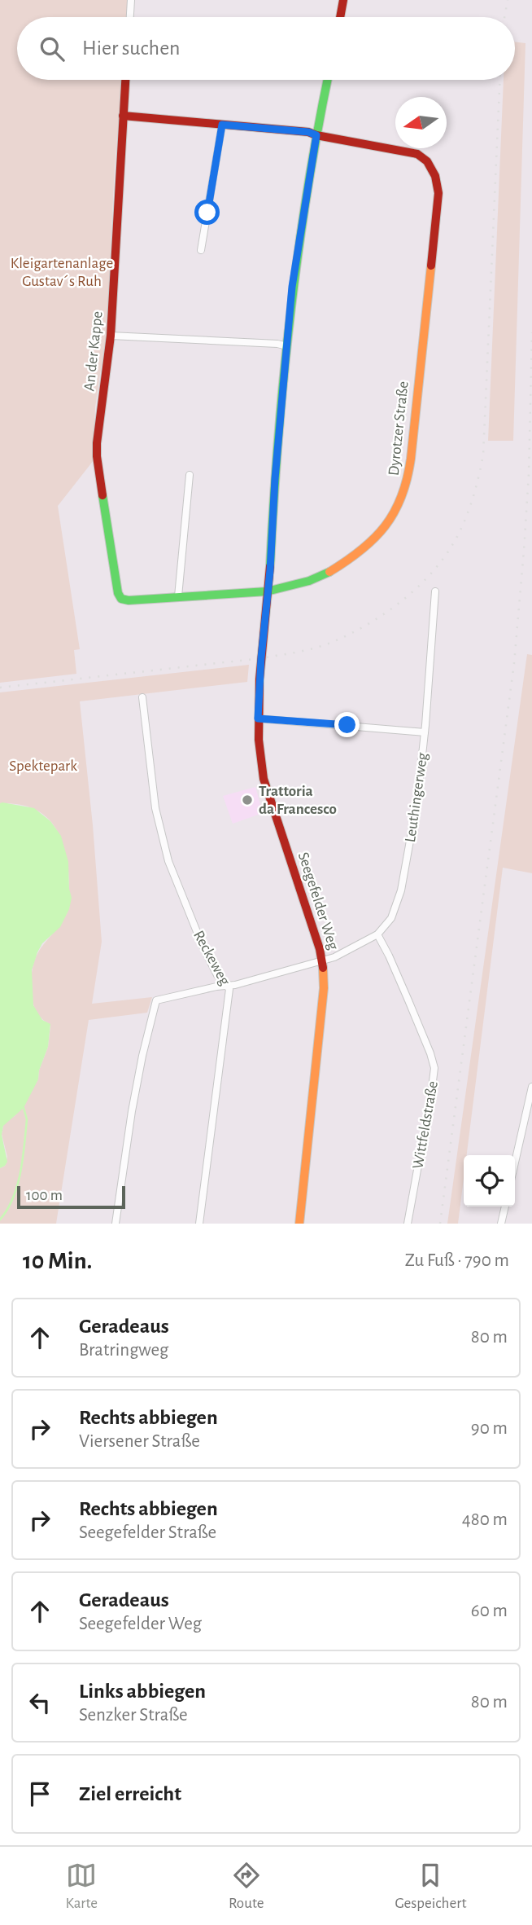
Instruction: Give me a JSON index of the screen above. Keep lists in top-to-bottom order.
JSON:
{
  "streets": {
    "street": [
      "An der Kappe",
      "Dyrotzer Straße",
      "Leuthingerweg",
      "Seegefelder Weg",
      "Reckeweg",
      "Wittfeldstraße"
    ]
  },
  "crossings": [
    ["An der Kappe", "Dyrotzer Straße"],
    ["Dyrotzer Straße", "Seegefelder Weg"],
    ["Leuthingerweg", "Seegefelder Weg"],
    ["Leuthingerweg", "Reckeweg"],
    ["Leuthingerweg", "Wittfeldstraße"]
  ],
  "parks": ["Kleigartenanlage Gustav´s Ruh", "Spektepark"],
  "places": ["Trattoria da Francesco"],
  "scale_bar": "100 m",
  "north": "left",
  "page": {
    "search": "Hier suchen",
    "scale": "100 m",
    "heading": ["10 Min.", "Zu Fuß · 790 m"],
    "list": [
      ["Geradeaus", "Bratringweg", "80 m"],
      ["Rechts abbiegen", "Viersener Straße", "90 m"],
      ["Rechts abbiegen", "Seegefelder Straße", "480 m"],
      ["Geradeaus", "Seegefelder Weg", "60 m"],
      ["Links abbiegen", "Senzker Straße", "80 m"],
      "Ziel erreicht"
    ],
    "nav": ["Karte", "Route", "Gespeichert"]
  }
}
